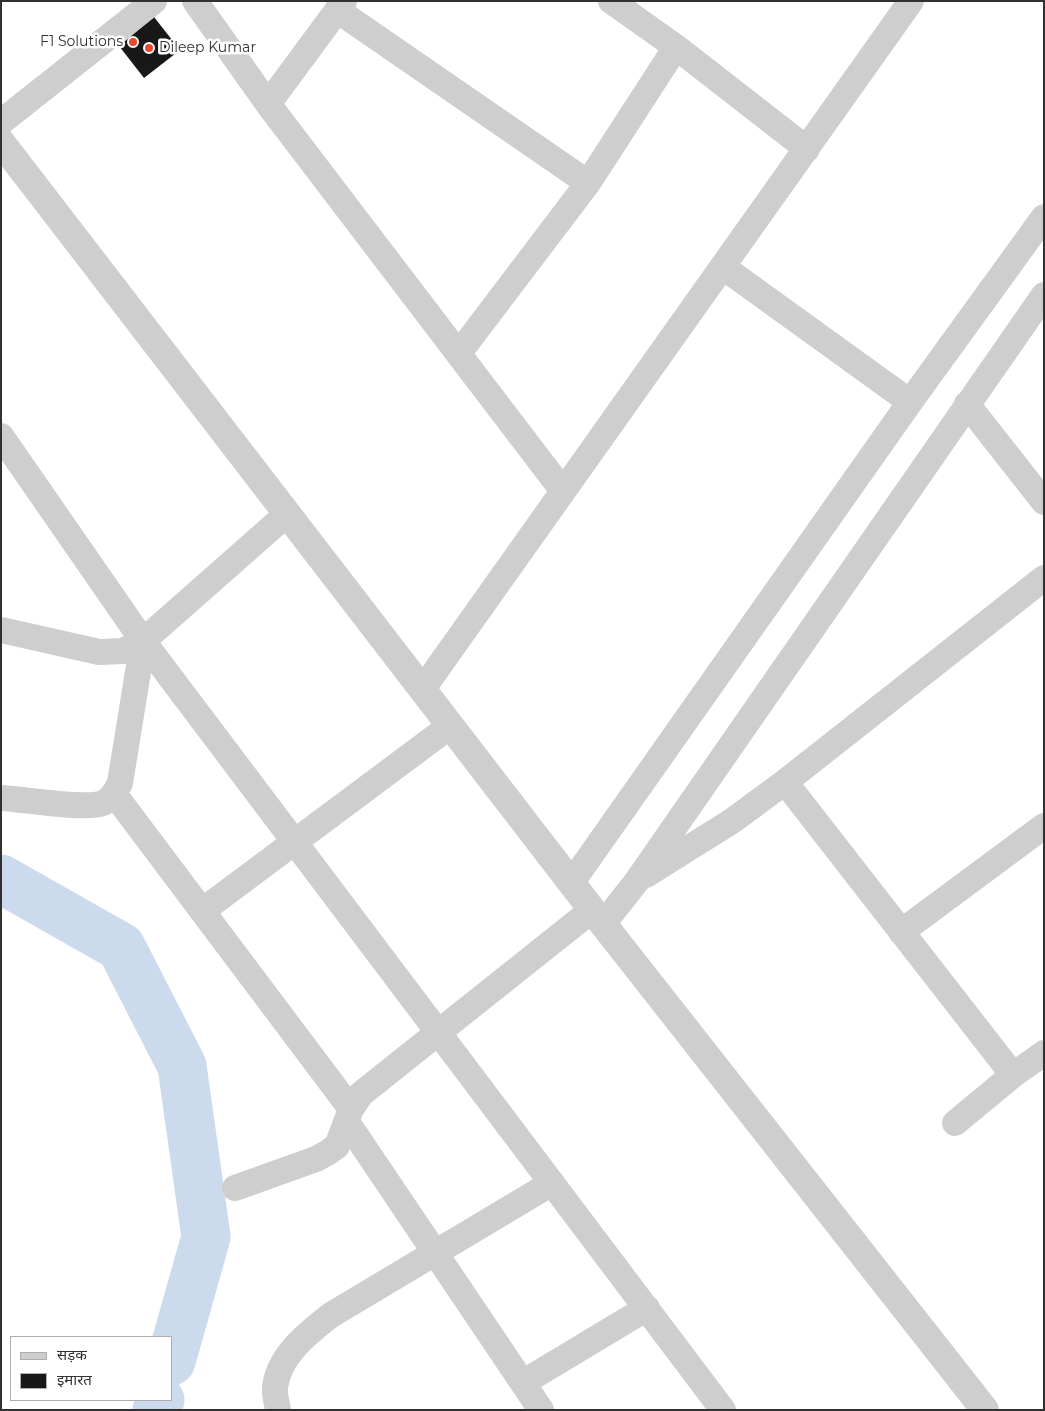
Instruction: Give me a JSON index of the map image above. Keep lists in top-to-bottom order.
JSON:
{
  "places": ["F1 Solutions", "Dileep Kumar"],
  "legend": ["सड़क", "इमारत"]
}
